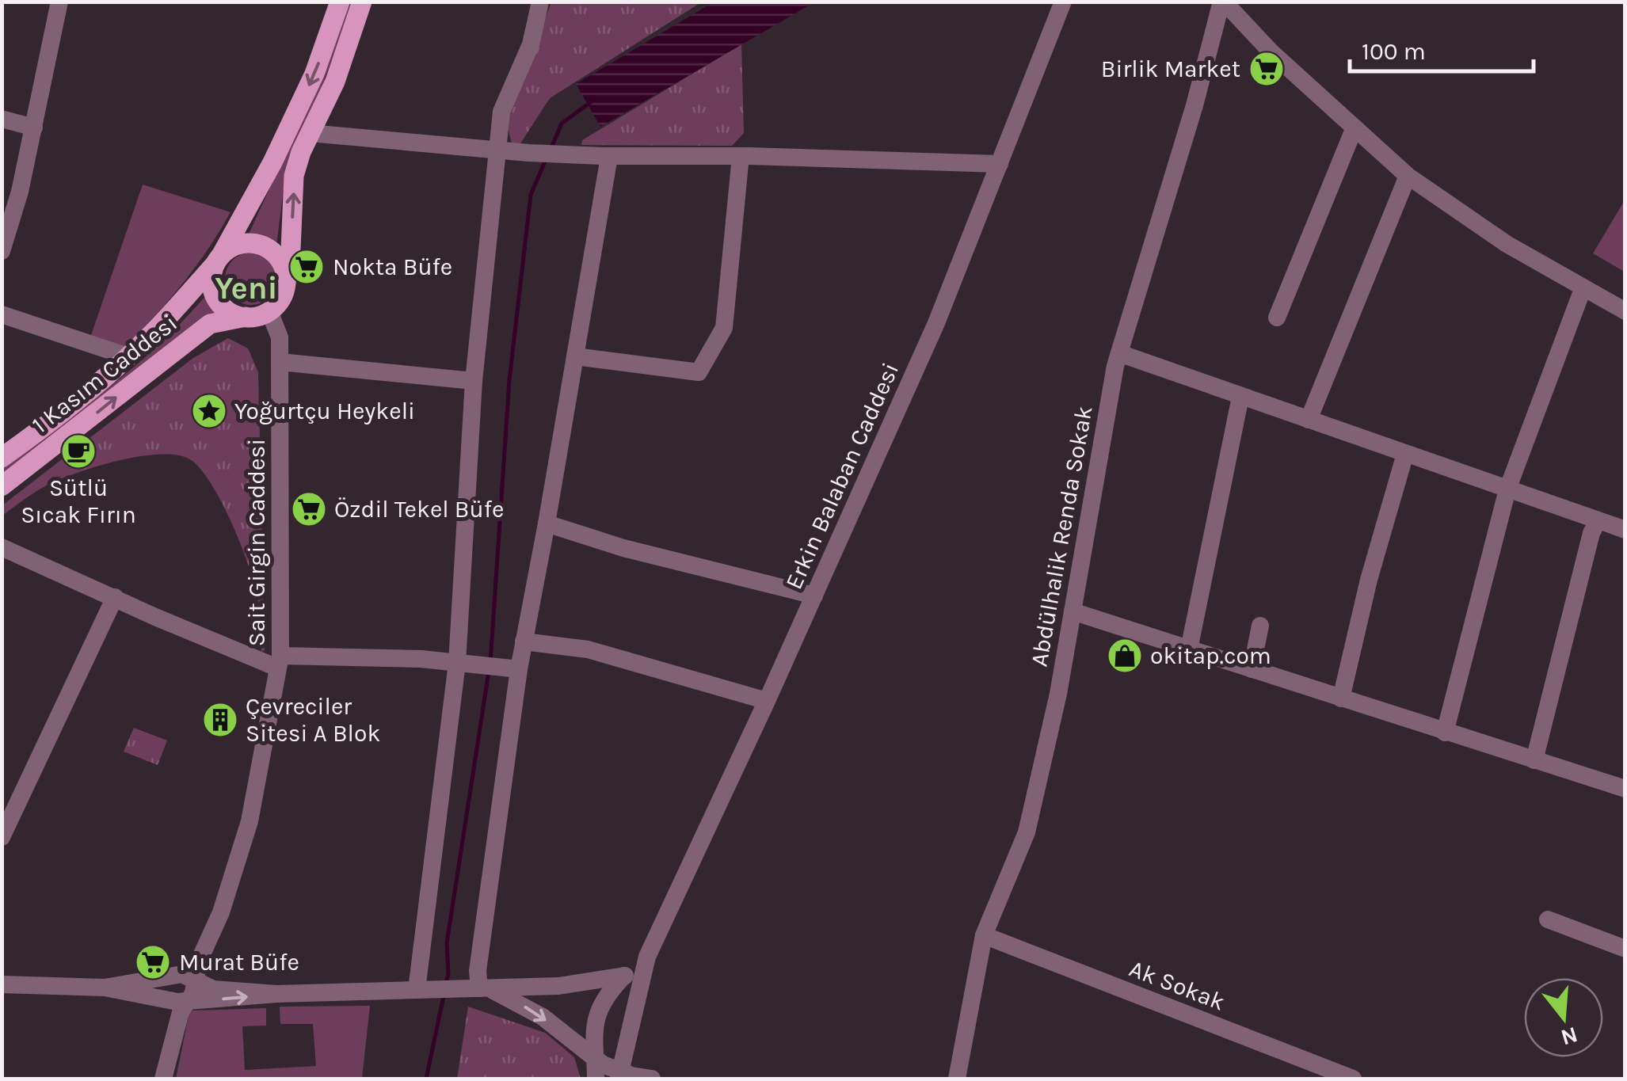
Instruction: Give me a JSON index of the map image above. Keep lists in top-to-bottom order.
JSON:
{
  "streets": {
    "main road": ["1 Kasım Caddesi"],
    "street": [
      "Erkin Balaban Caddesi",
      "Abdülhalik Renda Sokak",
      "Sait Girgin Caddesi",
      "Ak Sokak"
    ]
  },
  "crossings": [
    ["1 Kasım Caddesi", "Sait Girgin Caddesi"],
    ["Abdülhalik Renda Sokak", "Ak Sokak"]
  ],
  "districts": ["Yeni"],
  "places": {
    "supermarket": [
      "Birlik Market",
      "Nokta Büfe",
      "Özdil Tekel Büfe",
      "Murat Büfe"
    ],
    "place": ["Yoğurtçu Heykeli"],
    "cafe": ["Sütlü Sıcak Fırın"],
    "shop": ["okitap.com"],
    "building": ["Çevreciler Sitesi A Blok"]
  },
  "scale_bar": "100 m",
  "north": "bottom"
}
